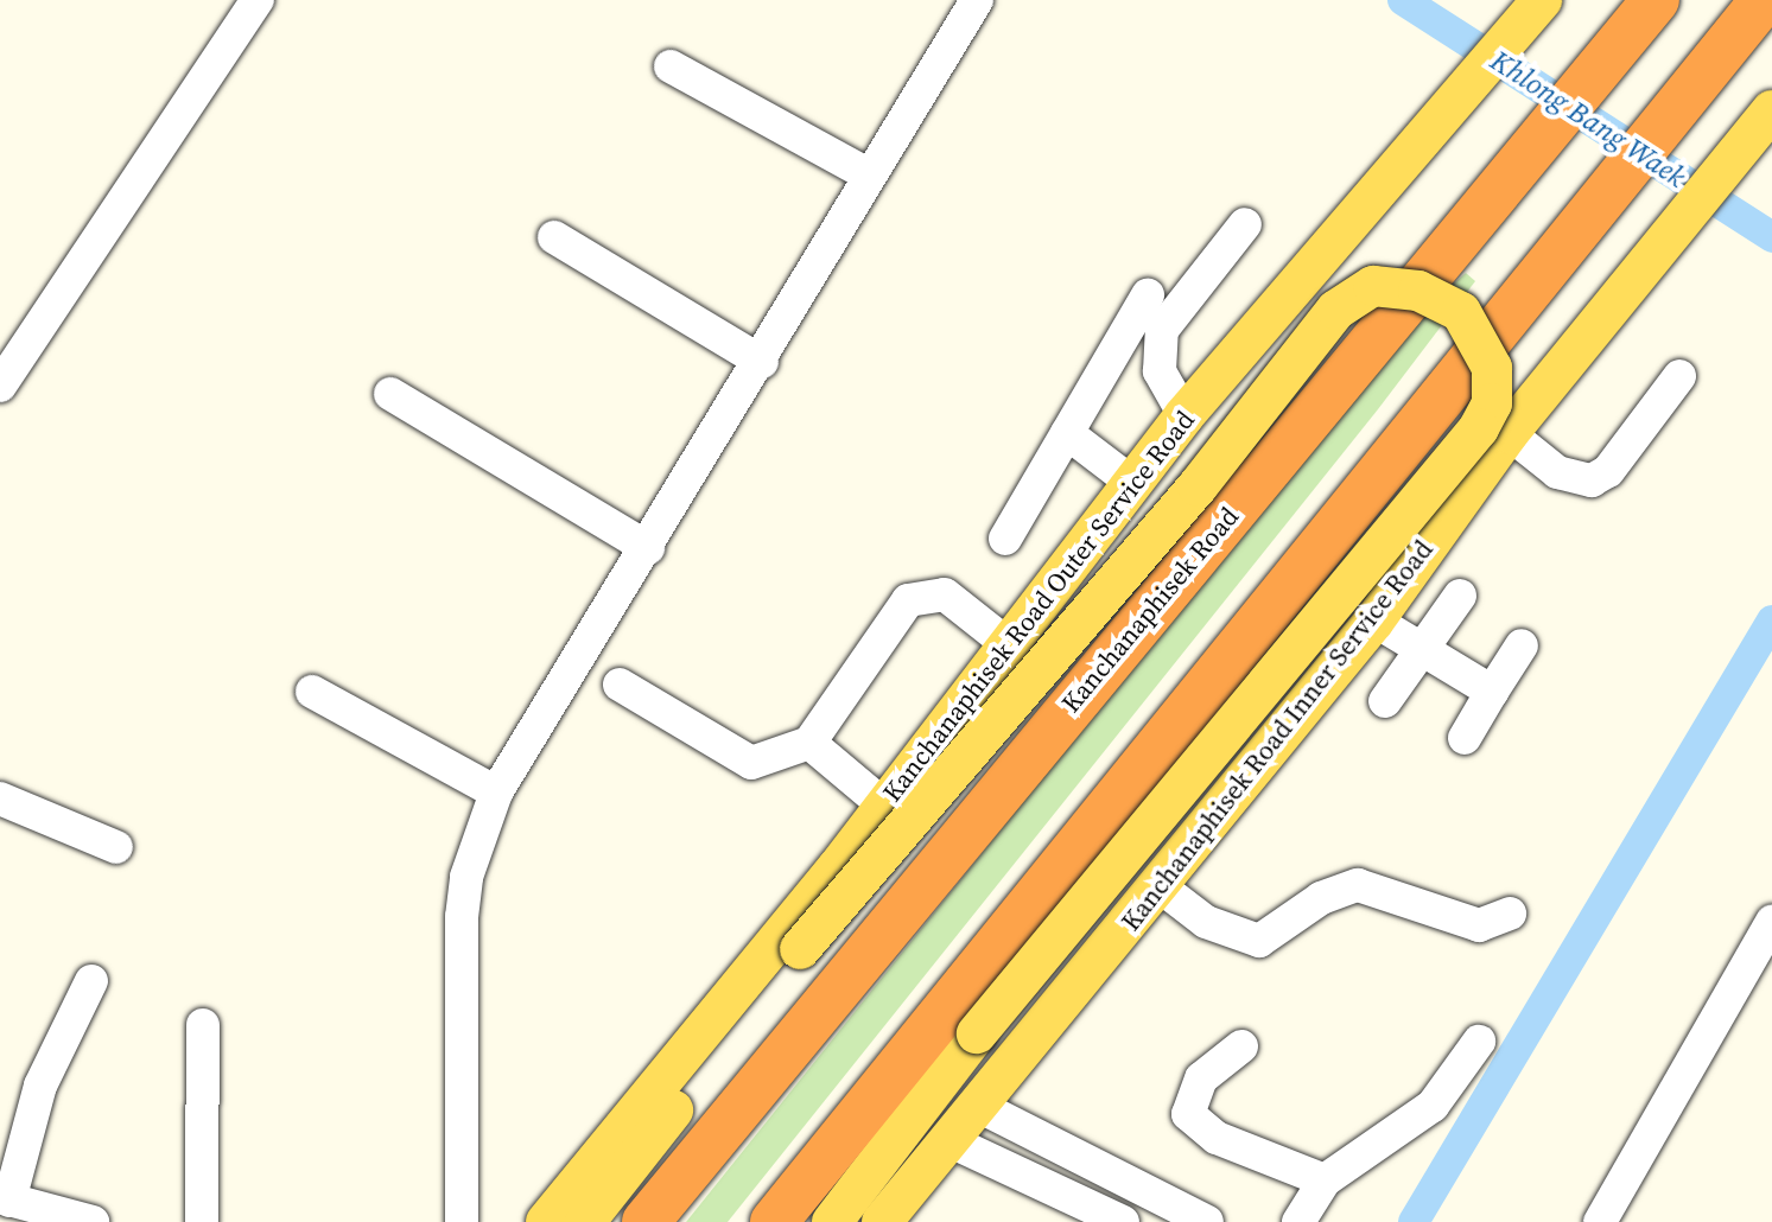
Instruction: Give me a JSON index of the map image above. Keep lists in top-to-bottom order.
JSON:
{
  "streets": {
    "highway": ["Kanchanaphisek Road"],
    "main road": ["Kanchanaphisek Road Outer Service Road", "Kanchanaphisek Road Inner Service Road"]
  },
  "water": ["Khlong Bang Waek"]
}
